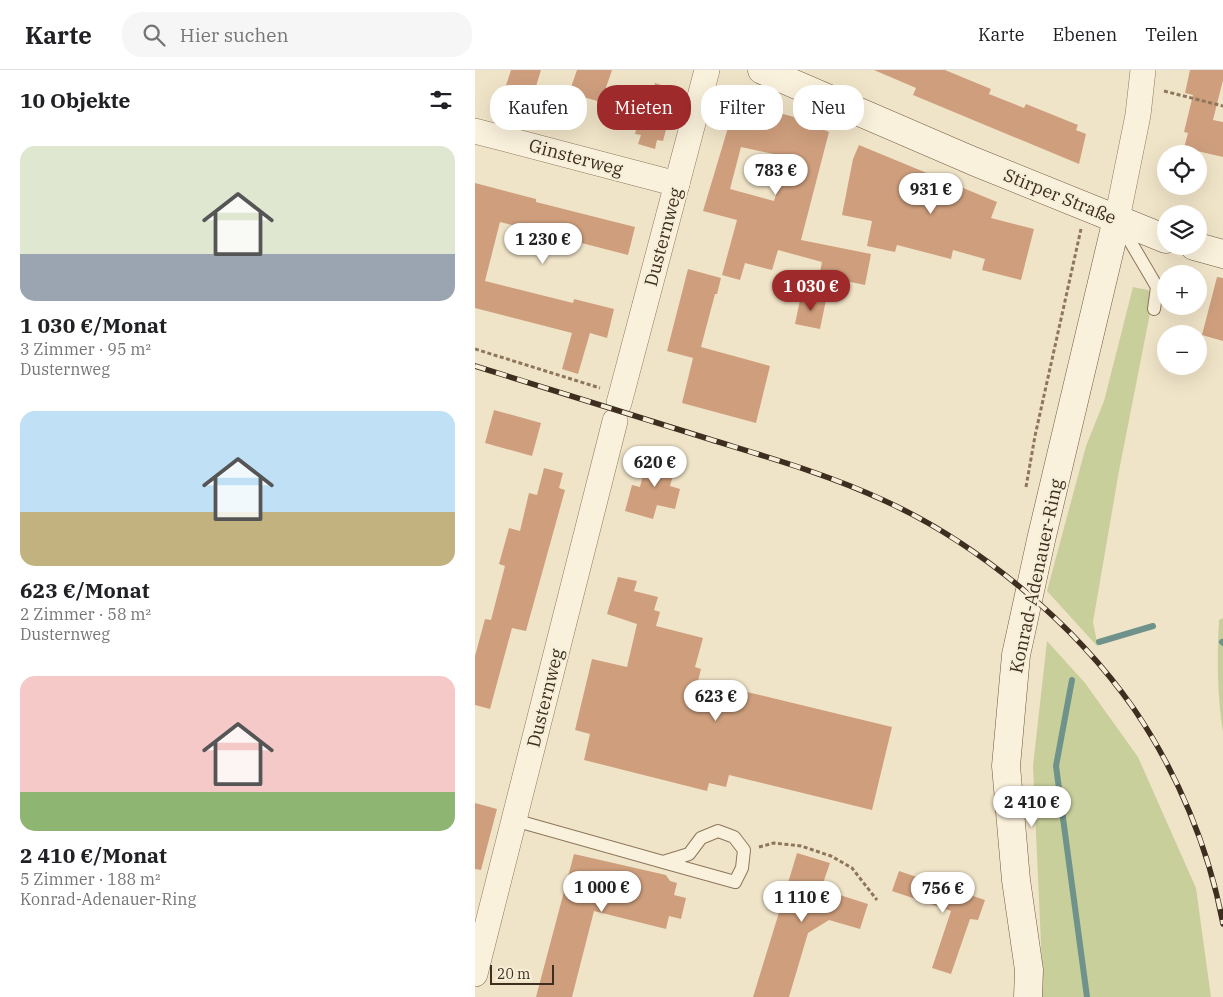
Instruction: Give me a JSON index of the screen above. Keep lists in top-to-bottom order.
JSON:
{
  "streets": {
    "street": [
      "Ginsterweg",
      "Stirper Straße",
      "Dusternweg",
      "Konrad-Adenauer-Ring"
    ]
  },
  "crossings": [
    ["Ginsterweg", "Dusternweg"],
    ["Stirper Straße", "Konrad-Adenauer-Ring"]
  ],
  "scale_bar": "20 m",
  "page": {
    "header": "Karte",
    "search": "Hier suchen",
    "nav": ["Karte", "Ebenen", "Teilen"],
    "heading": "10 Objekte",
    "chip": [
      "Kaufen",
      "Mieten",
      "Filter",
      "Neu"
    ],
    "list": [
      {
        "name": "1 030 €/Monat",
        "note": "3 Zimmer · 95 m² · Dusternweg"
      },
      {
        "name": "623 €/Monat",
        "note": "2 Zimmer · 58 m² · Dusternweg"
      },
      {
        "name": "2 410 €/Monat",
        "note": "5 Zimmer · 188 m² · Konrad-Adenauer-Ring"
      }
    ],
    "map_buttons": ["+", "−"],
    "price": [
      "783 €",
      "931 €",
      "1 230 €",
      "1 030 €",
      "620 €",
      "623 €",
      "2 410 €",
      "1 000 €",
      "756 €",
      "1 110 €"
    ],
    "scale": "20 m"
  }
}
